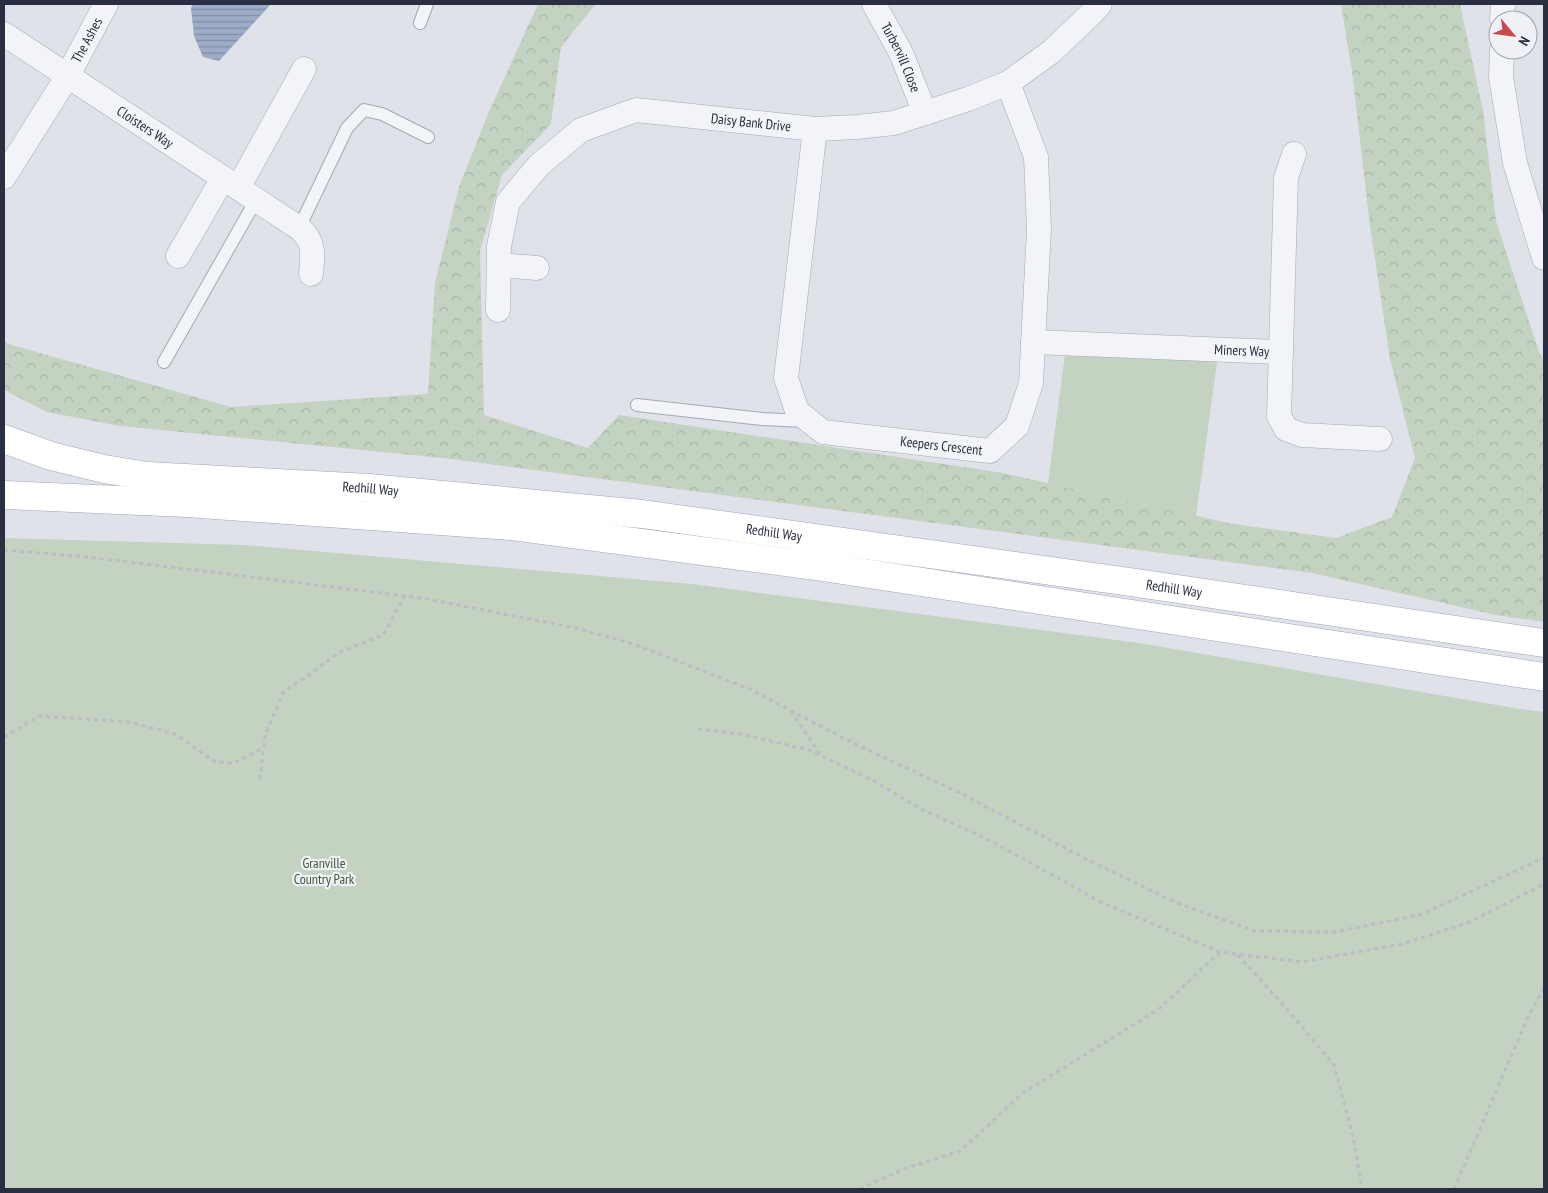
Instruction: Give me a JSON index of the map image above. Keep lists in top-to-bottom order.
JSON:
{
  "streets": {
    "main road": ["Redhill Way"],
    "street": [
      "The Ashes",
      "Turbervill Close",
      "Daisy Bank Drive",
      "Cloisters Way",
      "Miners Way",
      "Keepers Crescent"
    ]
  },
  "crossings": [
    ["The Ashes", "Cloisters Way"],
    ["Turbervill Close", "Daisy Bank Drive"],
    ["Daisy Bank Drive", "Keepers Crescent"],
    ["Miners Way", "Keepers Crescent"]
  ],
  "parks": ["Granville Country Park"],
  "north": "bottom right"
}
